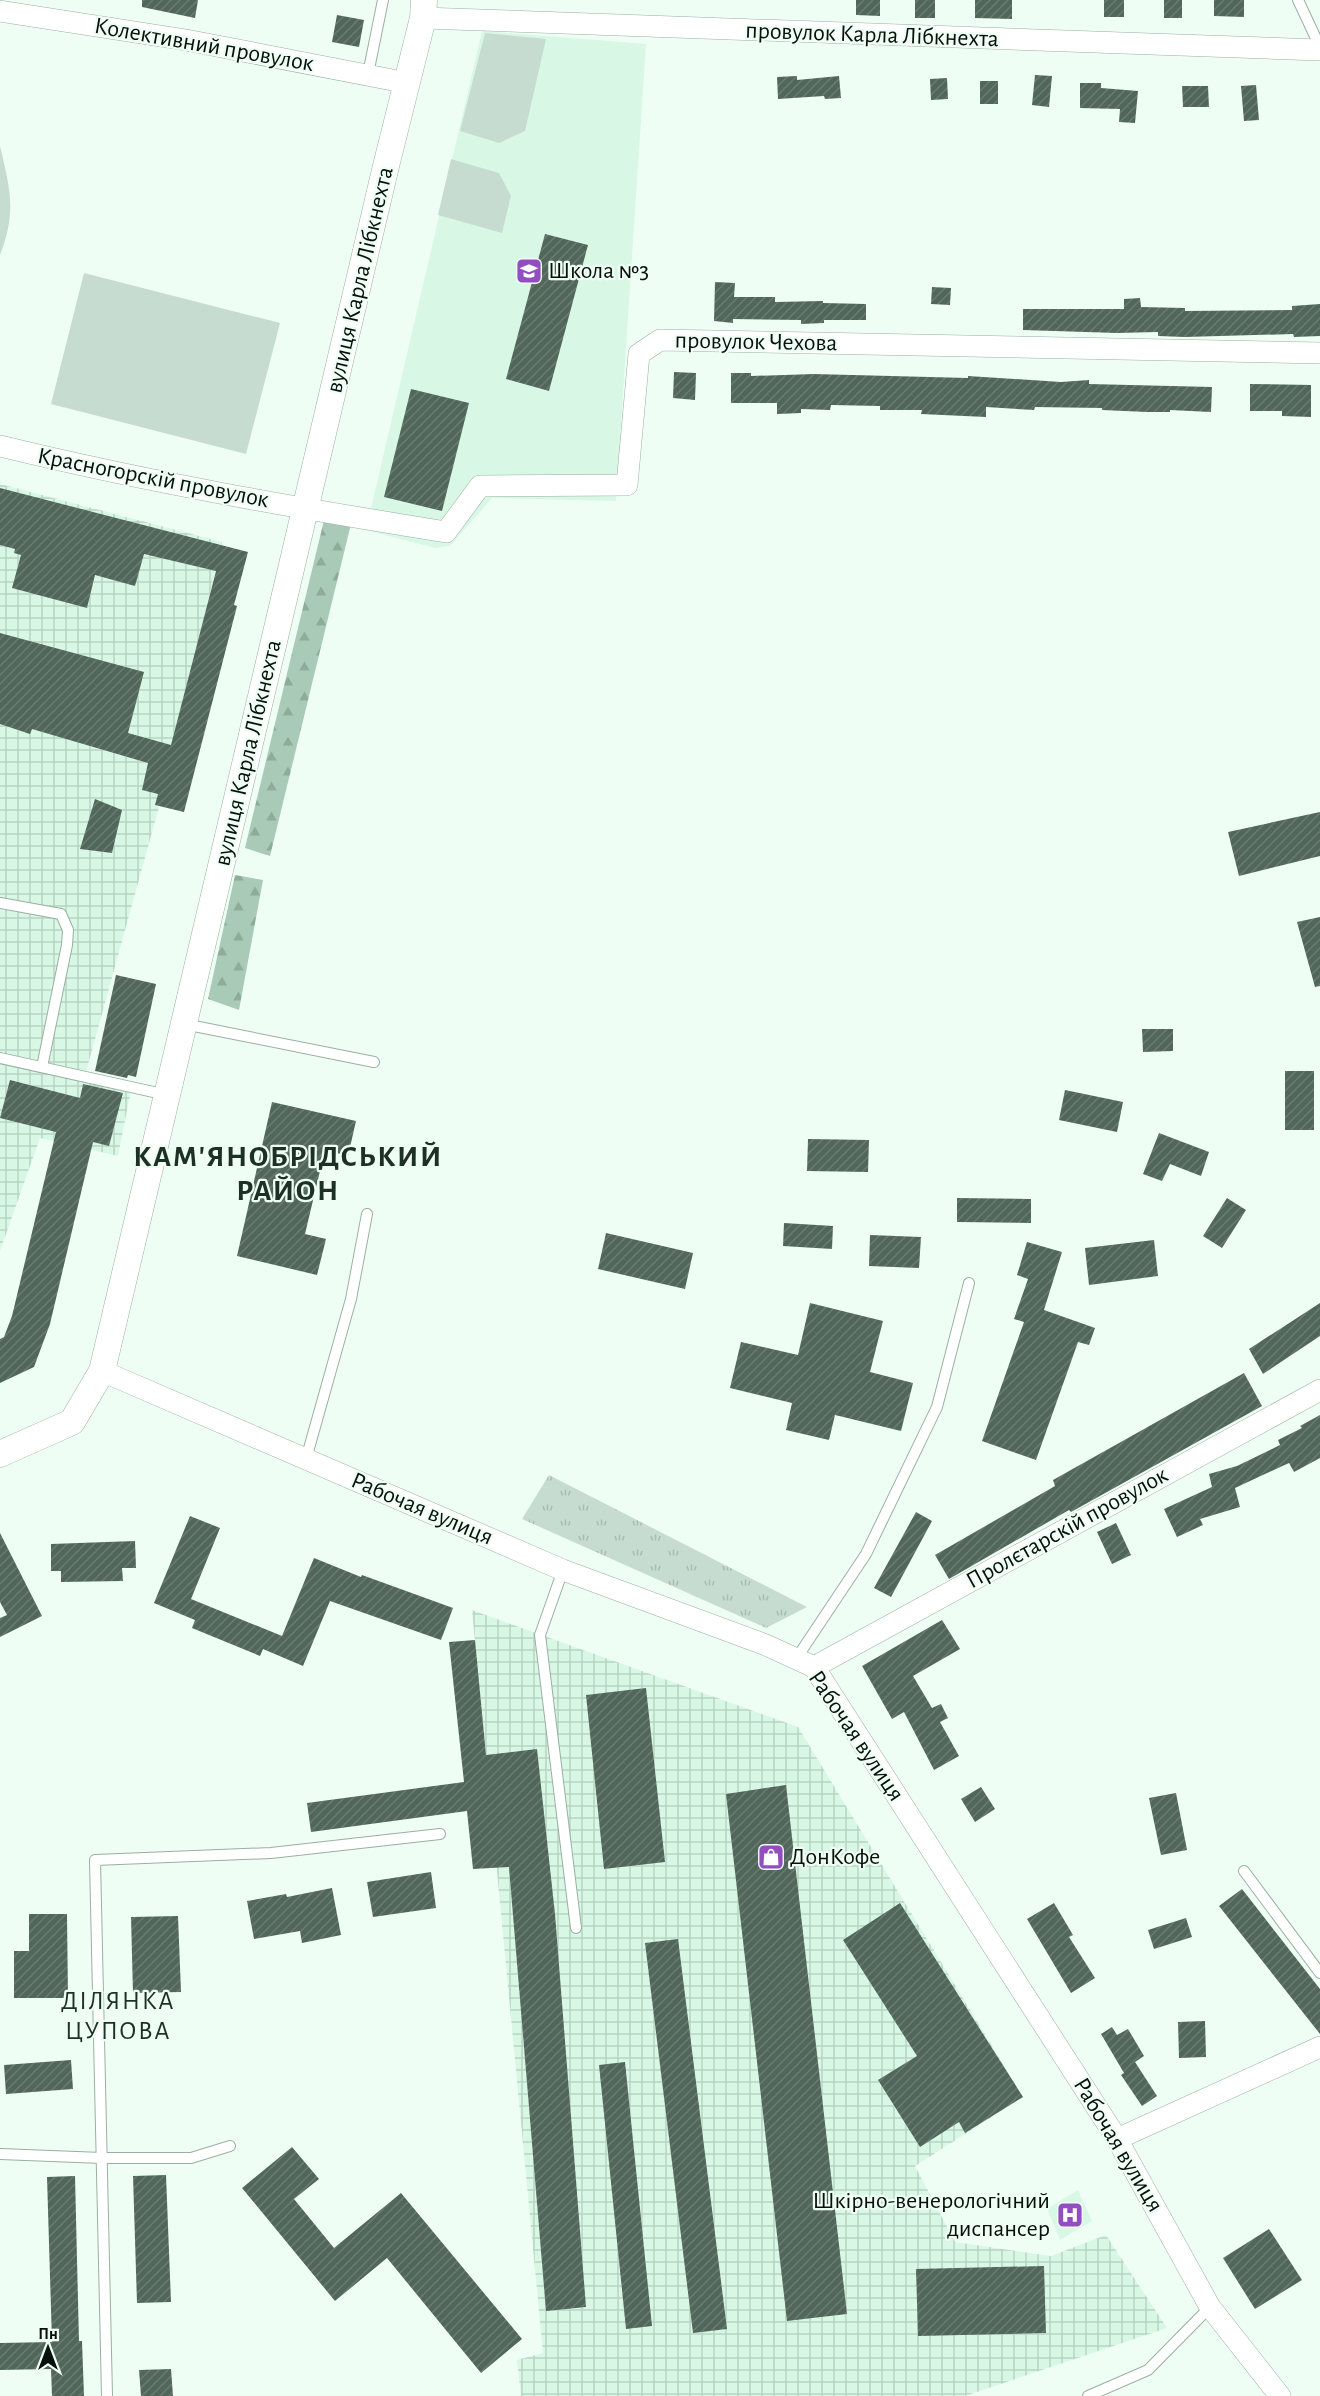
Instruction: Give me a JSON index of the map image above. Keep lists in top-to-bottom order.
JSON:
{
  "streets": {
    "street": [
      "провулок Карла Лібкнехта",
      "Колективний провулок",
      "вулиця Карла Лібкнехта",
      "провулок Чехова",
      "Красногорскій провулок",
      "Рабочая вулиця",
      "Пролєтарскій провулок"
    ]
  },
  "crossings": [
    ["провулок Карла Лібкнехта", "вулиця Карла Лібкнехта"],
    ["Колективний провулок", "вулиця Карла Лібкнехта"],
    ["вулиця Карла Лібкнехта", "провулок Чехова"],
    ["вулиця Карла Лібкнехта", "Красногорскій провулок"],
    ["вулиця Карла Лібкнехта", "Рабочая вулиця"],
    ["провулок Чехова", "Красногорскій провулок"],
    ["Рабочая вулиця", "Пролєтарскій провулок"]
  ],
  "districts": ["КАМ'ЯНОБРІДСЬКИЙ РАЙОН", "ДІЛЯНКА ЦУПОВА"],
  "places": {
    "school or university": ["Школа №3"],
    "shop": ["ДонКофе"],
    "hospital": ["Шкірно-венерологічний диспансер"]
  },
  "north": "top"
}
